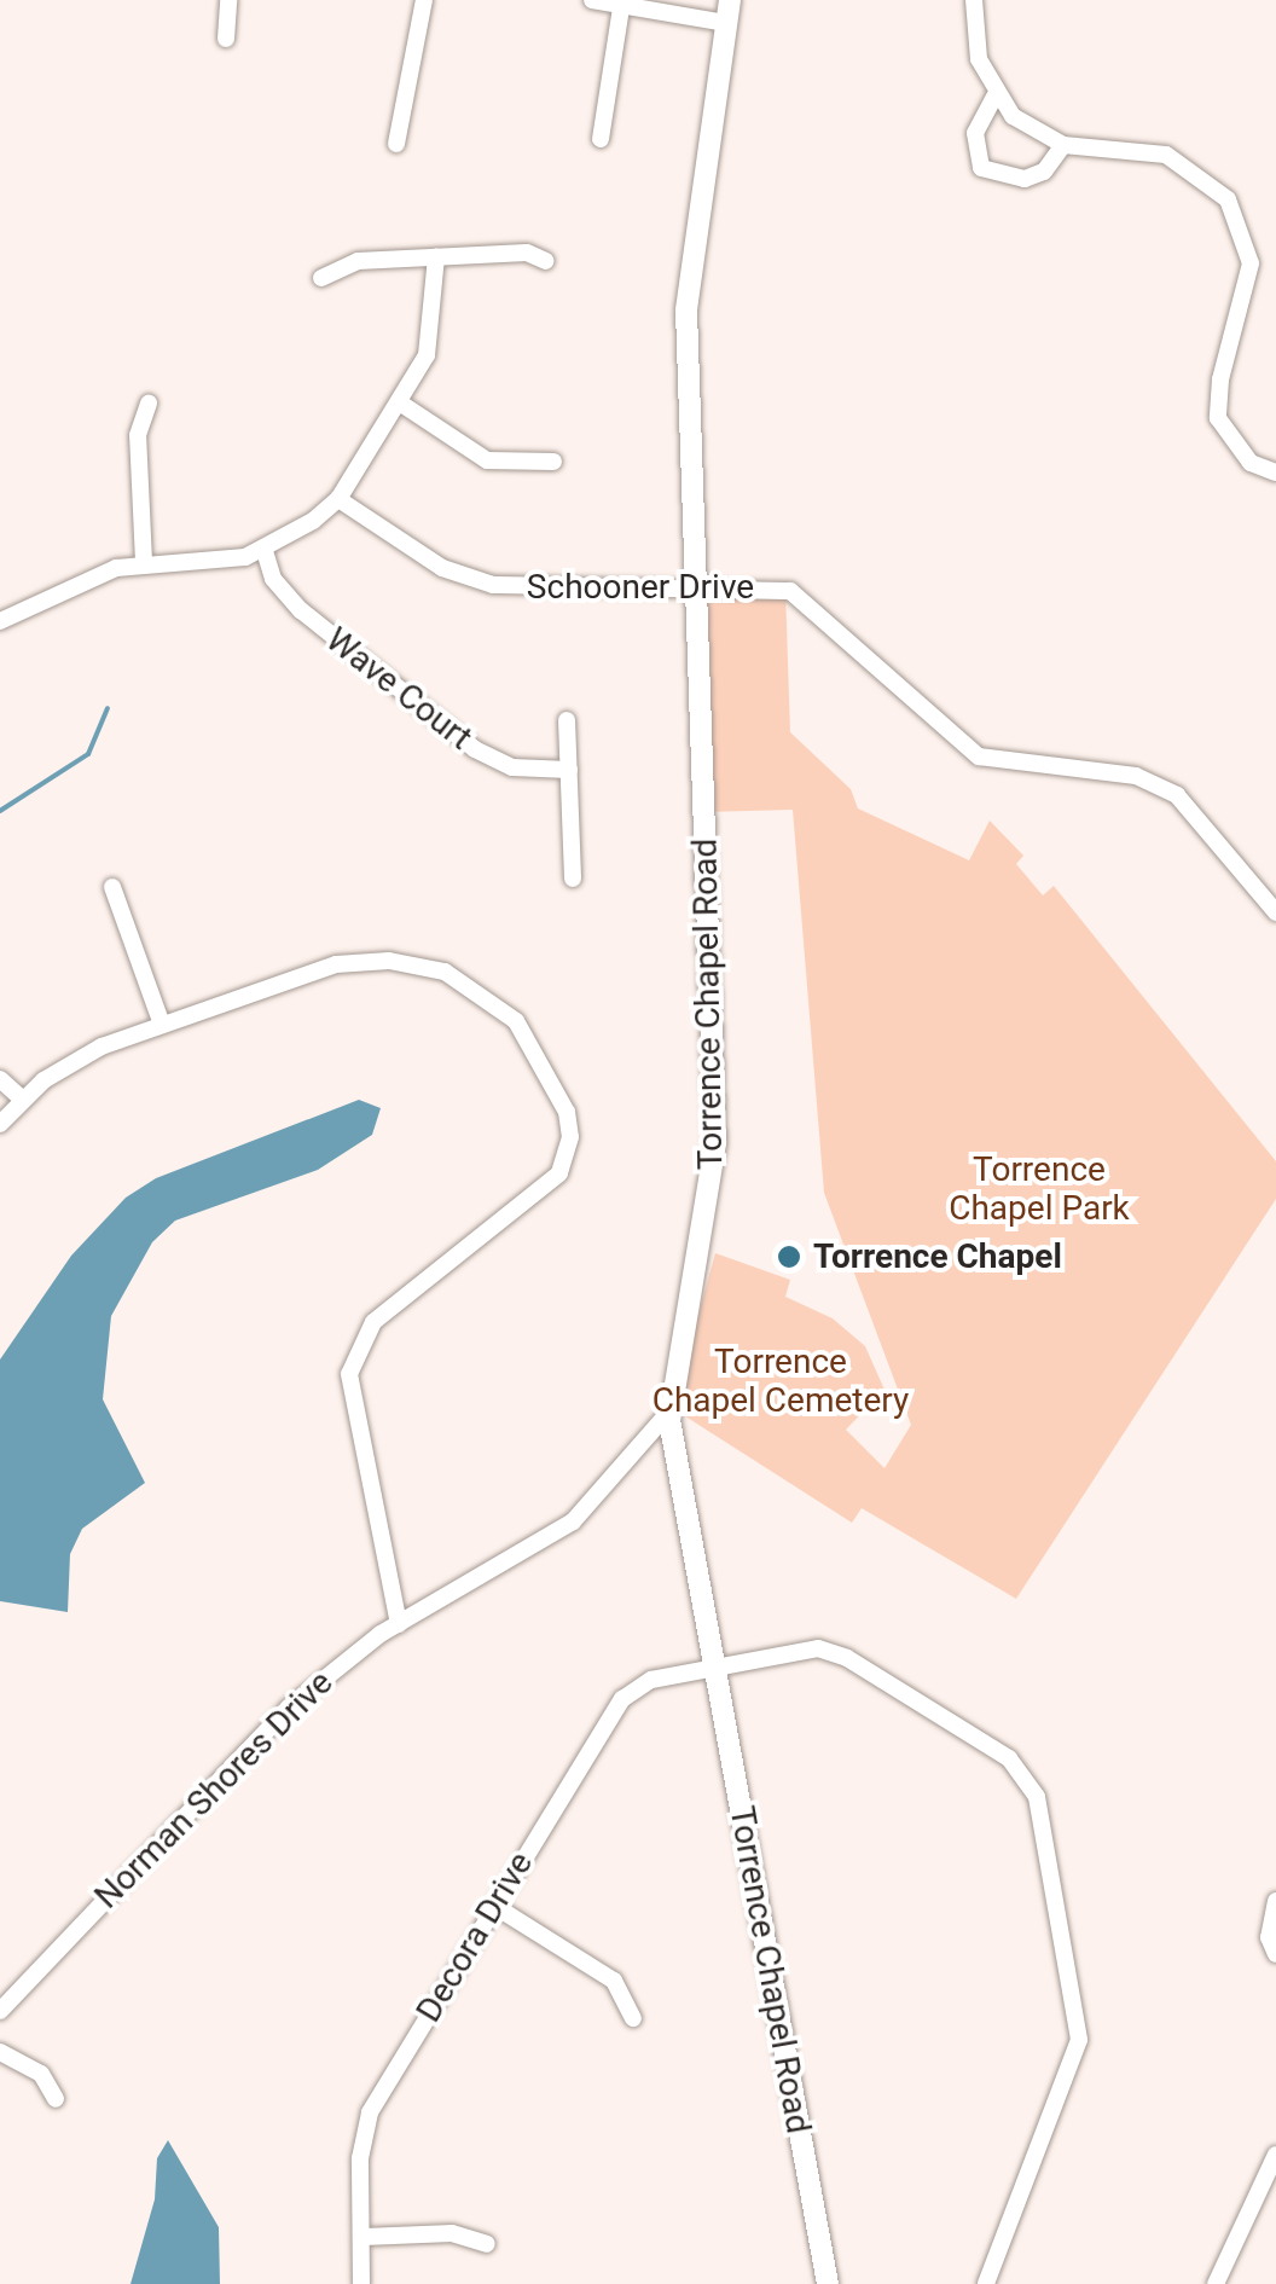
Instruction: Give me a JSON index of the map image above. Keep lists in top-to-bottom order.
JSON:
{
  "streets": {
    "street": [
      "Schooner Drive",
      "Wave Court",
      "Torrence Chapel Road",
      "Norman Shores Drive",
      "Decora Drive"
    ]
  },
  "crossings": [
    ["Schooner Drive", "Torrence Chapel Road"],
    ["Torrence Chapel Road", "Norman Shores Drive"],
    ["Torrence Chapel Road", "Decora Drive"]
  ],
  "parks": ["Torrence Chapel Park", "Torrence Chapel Cemetery"],
  "places": ["Torrence Chapel"]
}
